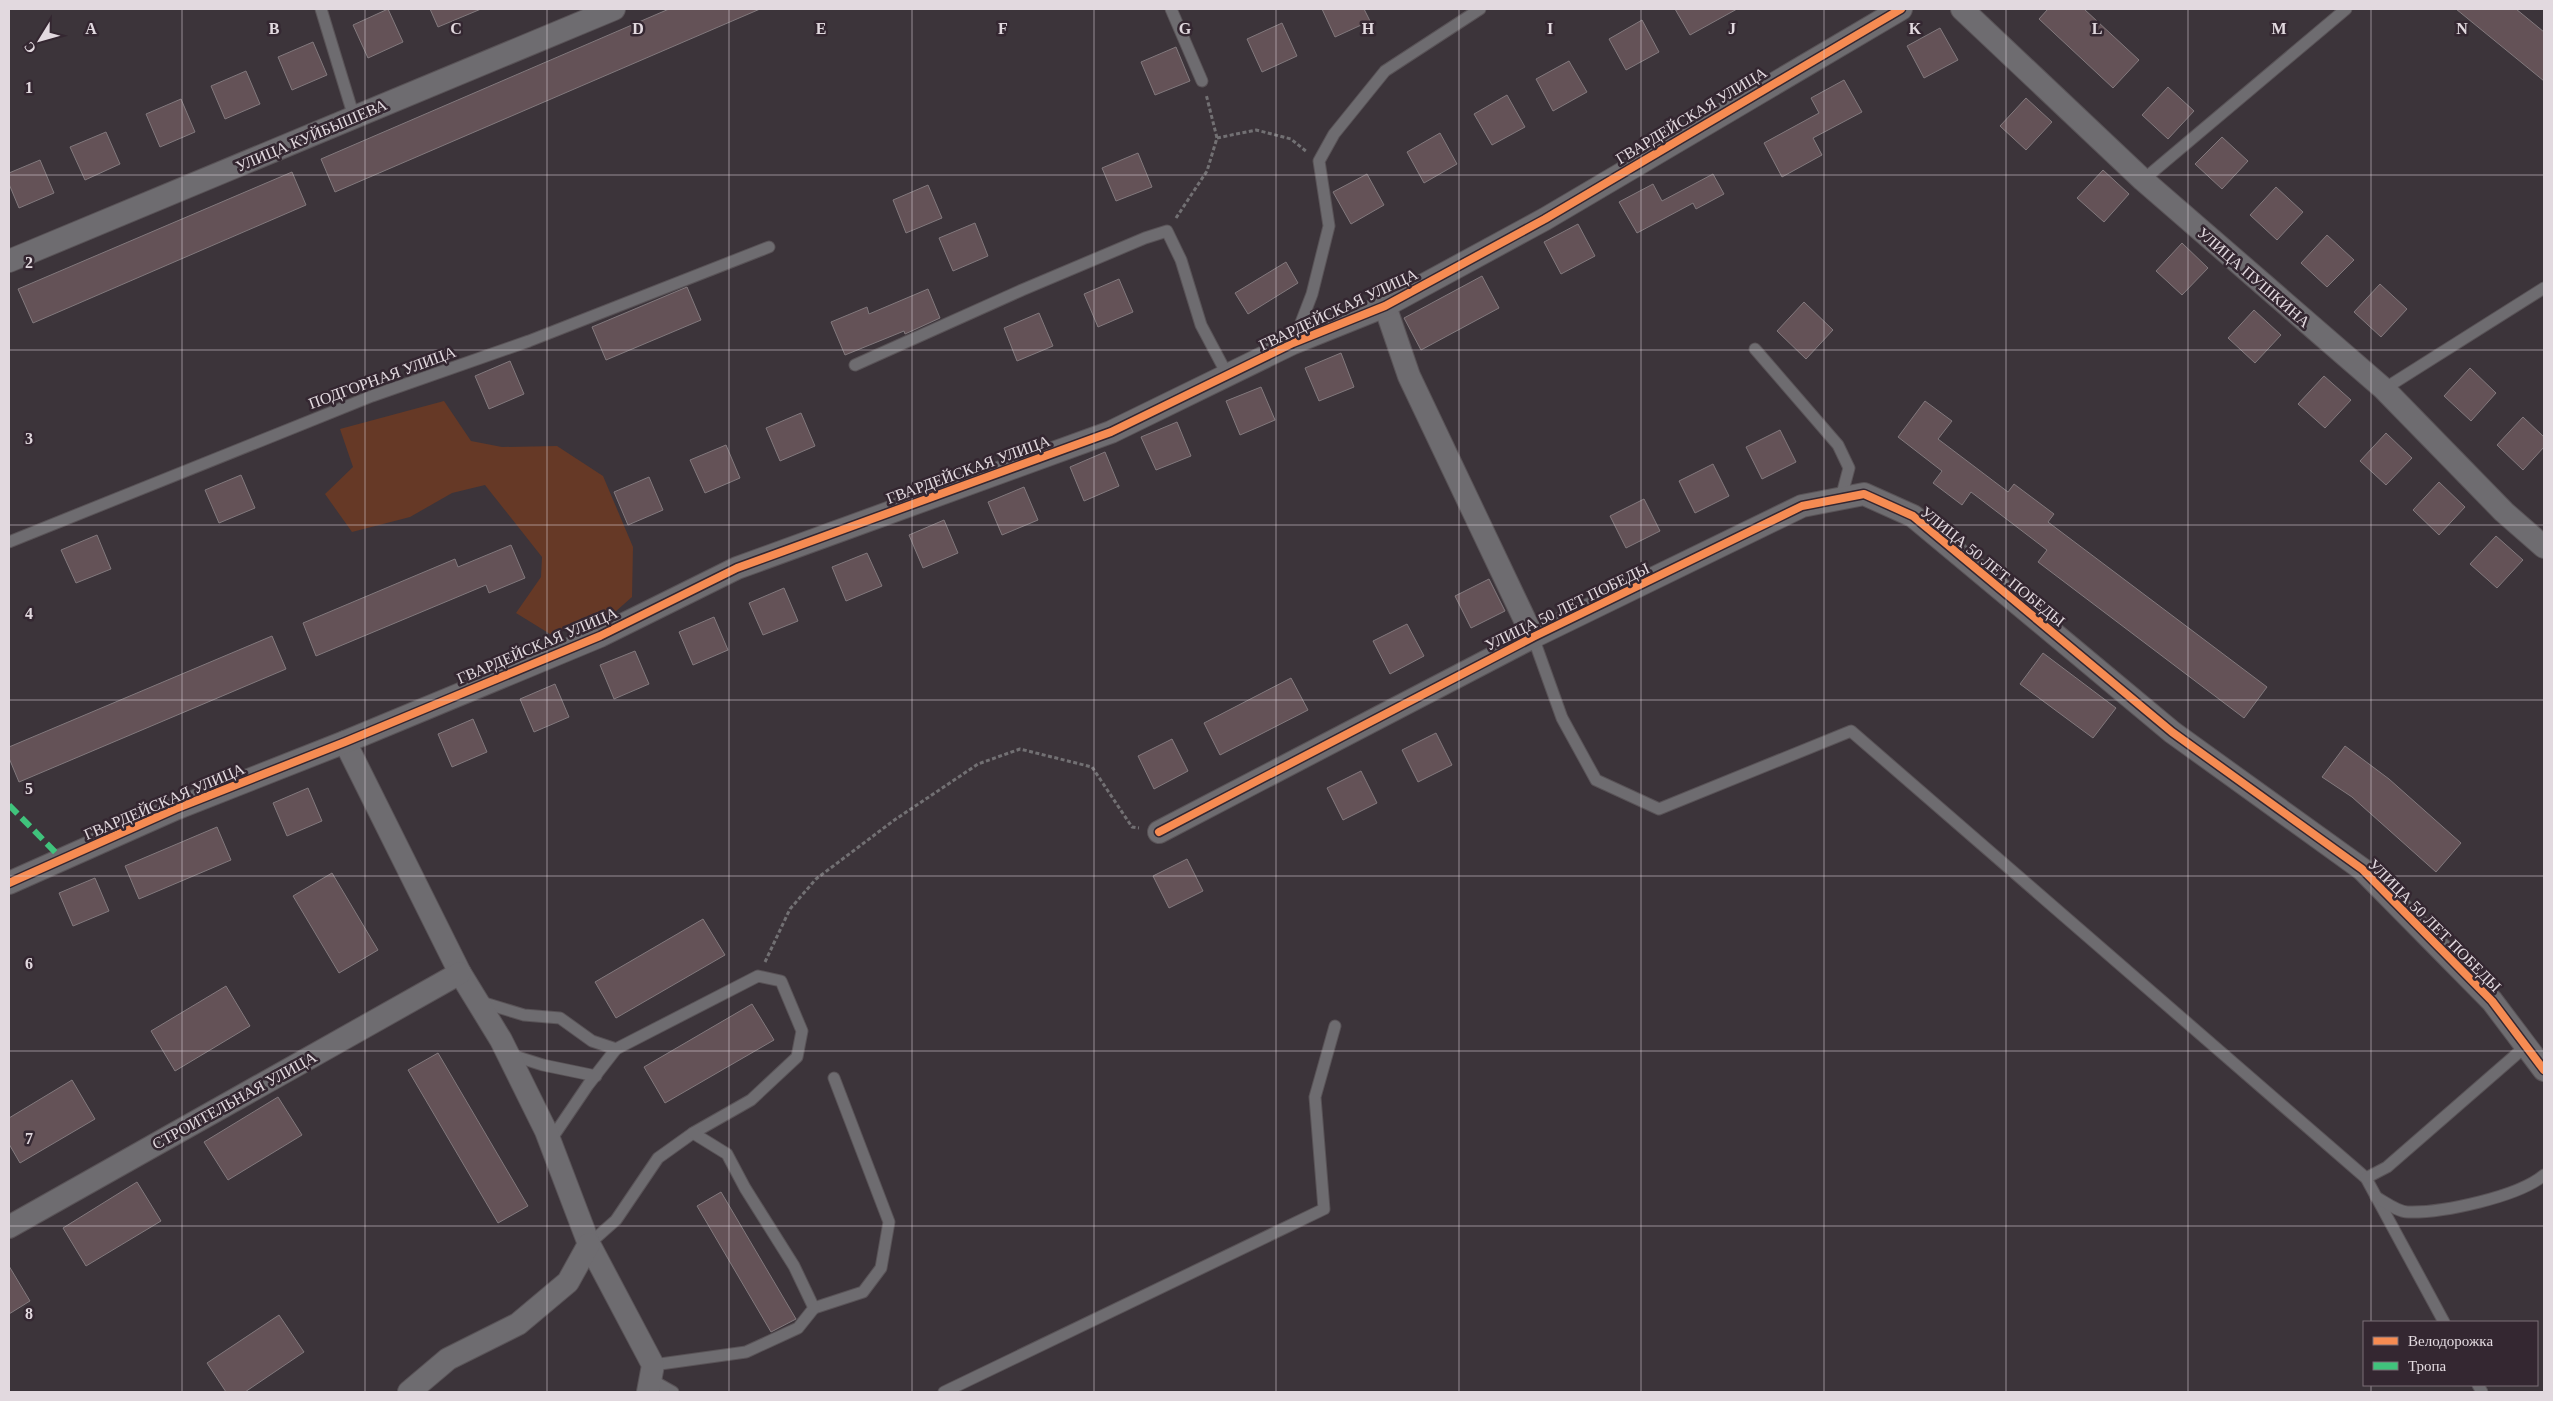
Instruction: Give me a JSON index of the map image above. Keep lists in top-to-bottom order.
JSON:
{
  "streets": {
    "street": [
      "ГВАРДЕЙСКАЯ УЛИЦА",
      "УЛИЦА КУЙБЫШЕВА",
      "УЛИЦА ПУШКИНА",
      "УЛИЦА 50 ЛЕТ ПОБЕДЫ",
      "СТРОИТЕЛЬНАЯ УЛИЦА"
    ],
    "lane": ["ПОДГОРНАЯ УЛИЦА"]
  },
  "legend": ["Велодорожка", "Тропа"],
  "north": "bottom left",
  "grid": {
    "columns": [
      "A",
      "B",
      "C",
      "D",
      "E",
      "F",
      "G",
      "H",
      "I",
      "J",
      "K",
      "L",
      "M",
      "N"
    ],
    "rows": [
      "1",
      "2",
      "3",
      "4",
      "5",
      "6",
      "7",
      "8"
    ]
  }
}
